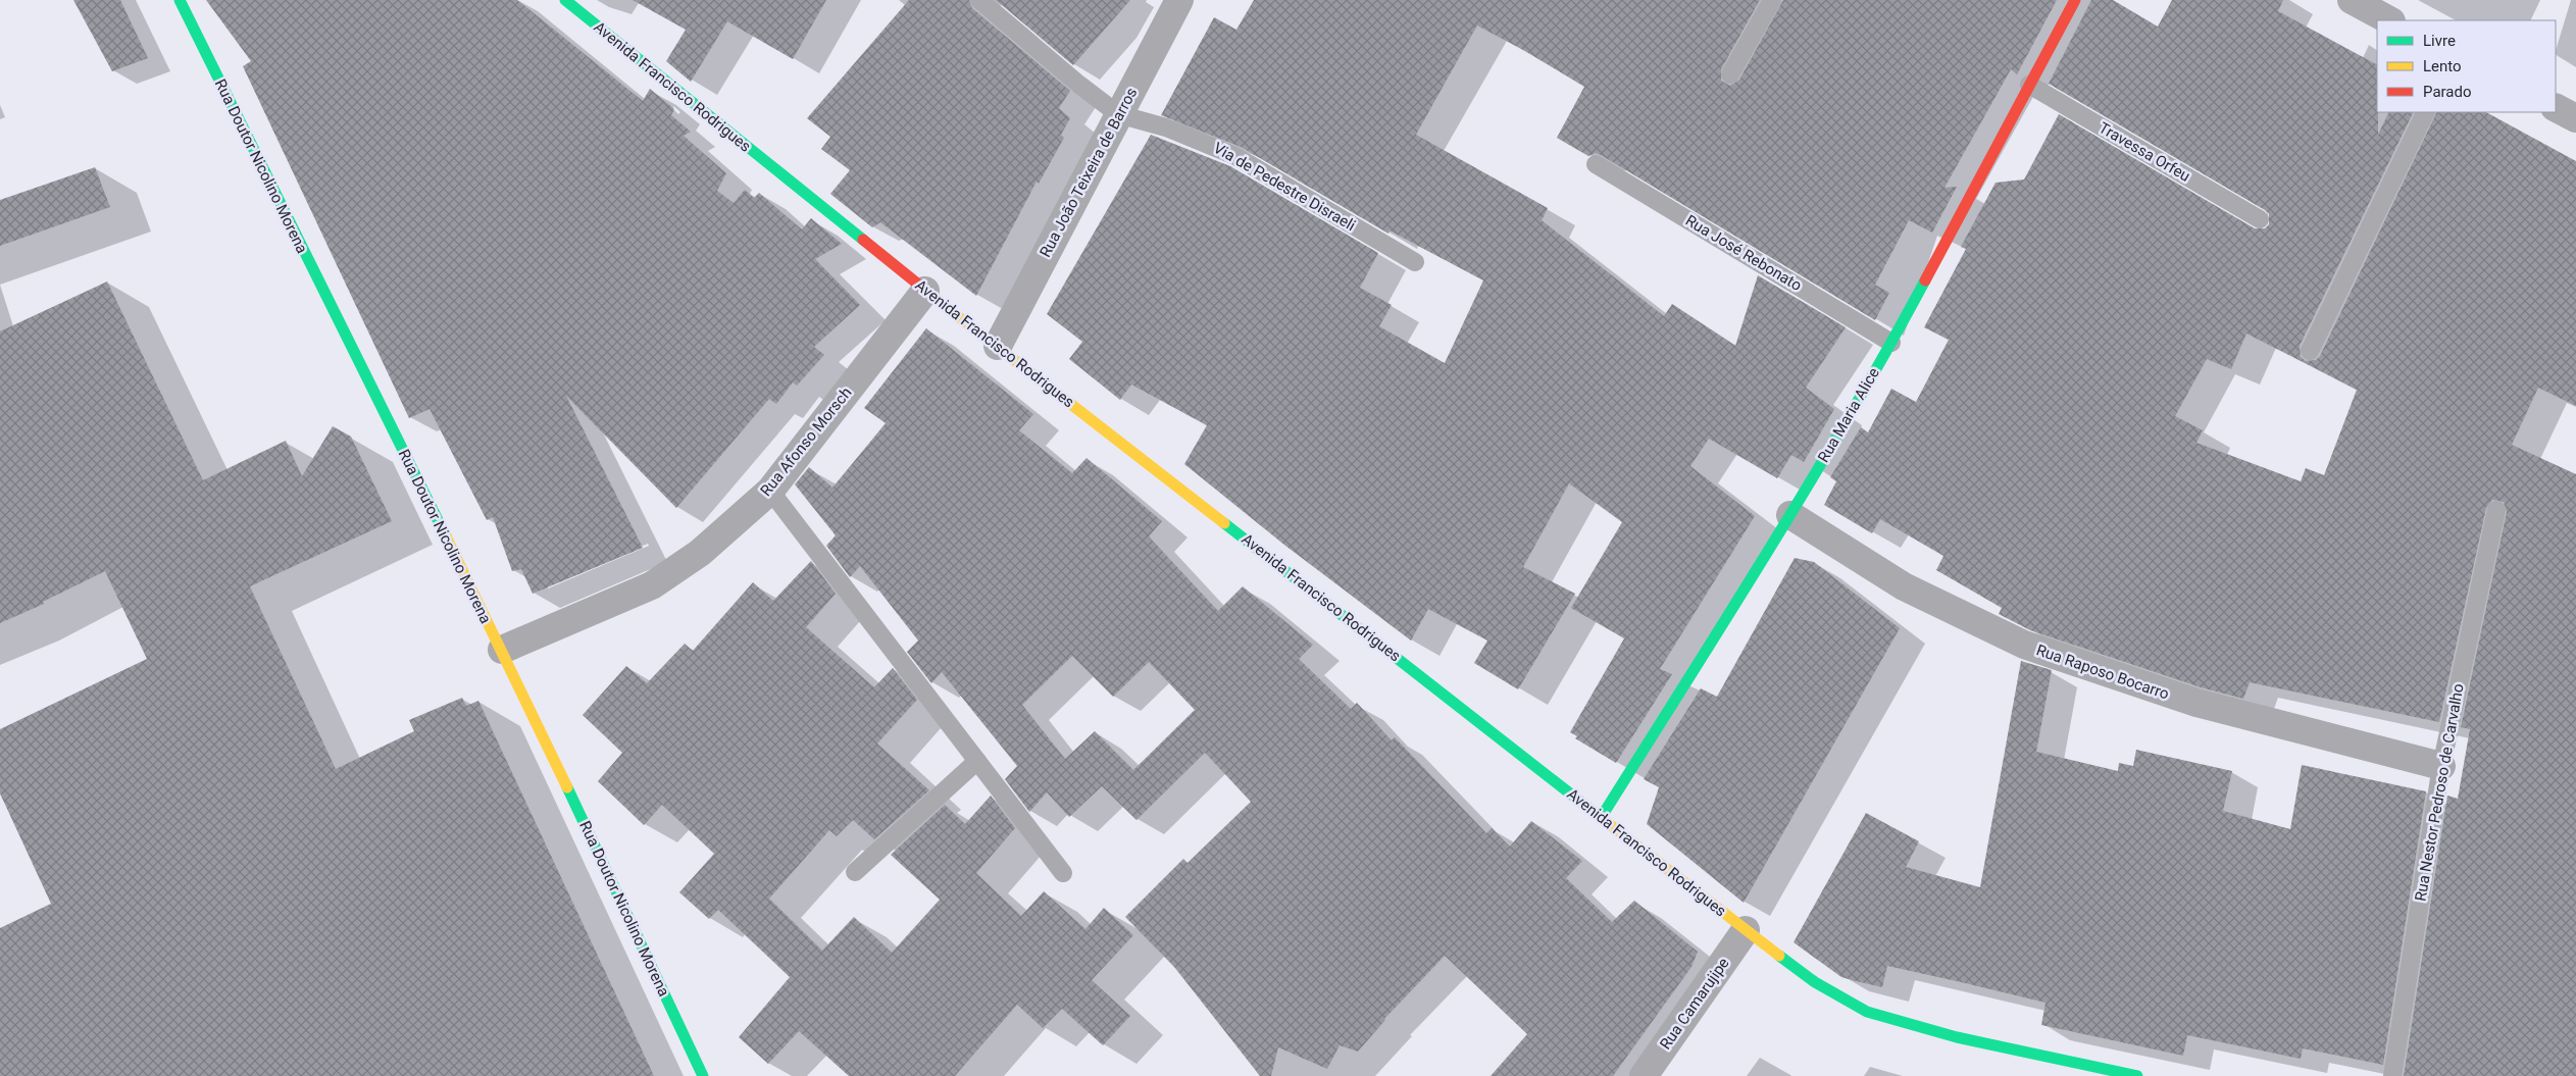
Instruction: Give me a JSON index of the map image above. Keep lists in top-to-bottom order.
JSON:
{
  "streets": {
    "street": [
      "Avenida Francisco Rodrigues",
      "Rua Doutor Nicolino Morena",
      "Rua João Teixeira de Barros",
      "Rua Maria Alice",
      "Rua Afonso Morsch",
      "Rua Raposo Bocarro",
      "Rua Camarujipe"
    ],
    "lane": [
      "Travessa Orfeu",
      "Via de Pedestre Disraeli",
      "Rua José Rebonato",
      "Rua Nestor Pedroso de Carvalho"
    ]
  },
  "crossings": [
    ["Avenida Francisco Rodrigues", "Rua João Teixeira de Barros"],
    ["Avenida Francisco Rodrigues", "Rua Maria Alice"],
    ["Avenida Francisco Rodrigues", "Rua Afonso Morsch"],
    ["Avenida Francisco Rodrigues", "Rua Camarujipe"],
    ["Travessa Orfeu", "Rua Maria Alice"],
    ["Rua Doutor Nicolino Morena", "Rua Afonso Morsch"],
    ["Rua João Teixeira de Barros", "Via de Pedestre Disraeli"],
    ["Rua José Rebonato", "Rua Maria Alice"],
    ["Rua Maria Alice", "Rua Raposo Bocarro"],
    ["Rua Raposo Bocarro", "Rua Nestor Pedroso de Carvalho"]
  ],
  "legend": ["Livre", "Lento", "Parado"]
}
